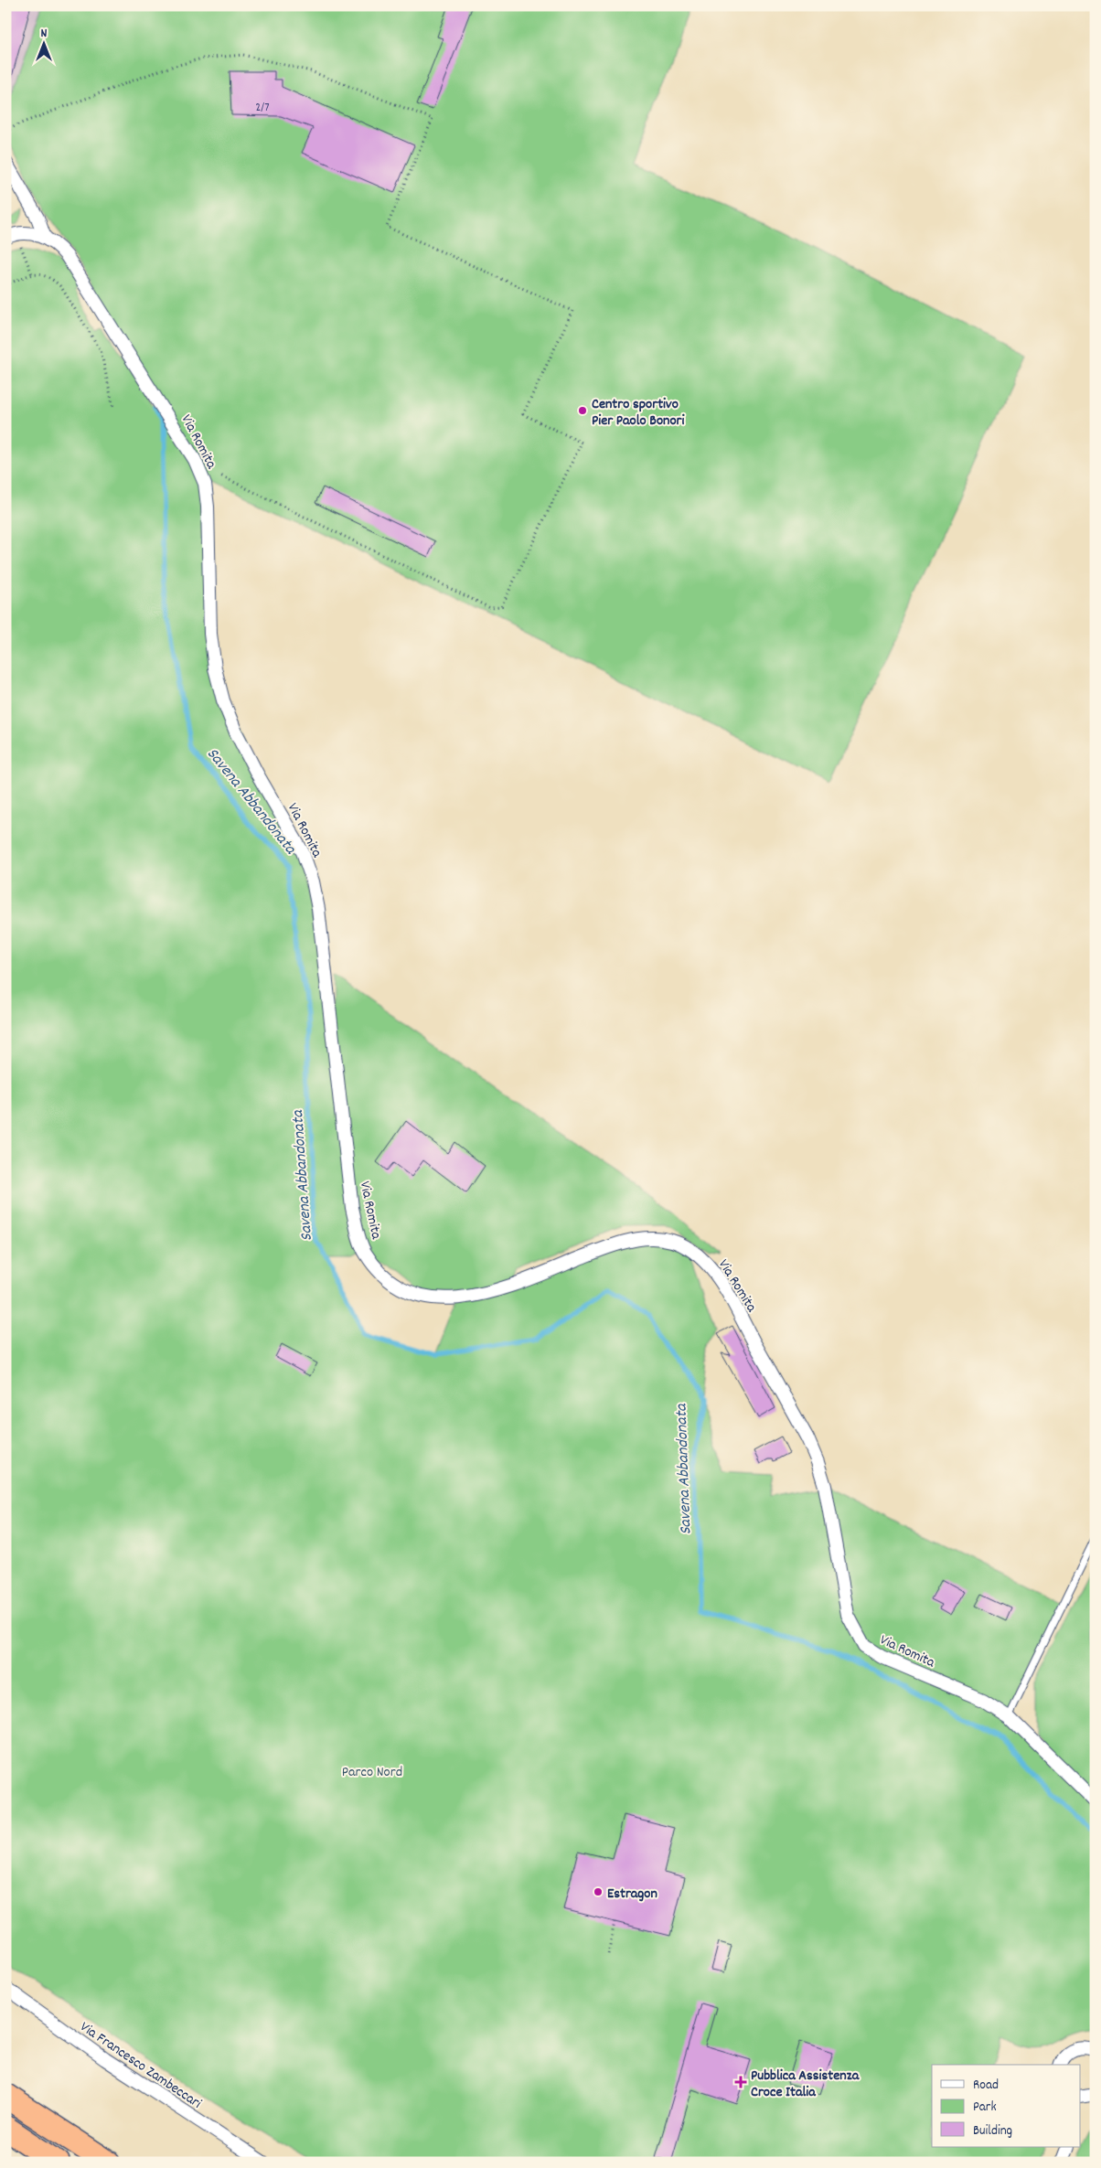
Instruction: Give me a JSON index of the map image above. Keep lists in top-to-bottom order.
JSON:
{
  "streets": {
    "street": ["Via Romita", "Via Francesco Zambeccari"]
  },
  "water": ["Savena Abbandonata"],
  "parks": ["Parco Nord"],
  "places": {
    "other": ["Centro sportivo Pier Paolo Bonori", "Estragon"],
    "health": ["Pubblica Assistenza Croce Italia"]
  },
  "house_numbers": ["2/7"],
  "legend": ["Road", "Park", "Building"],
  "north": "top"
}
